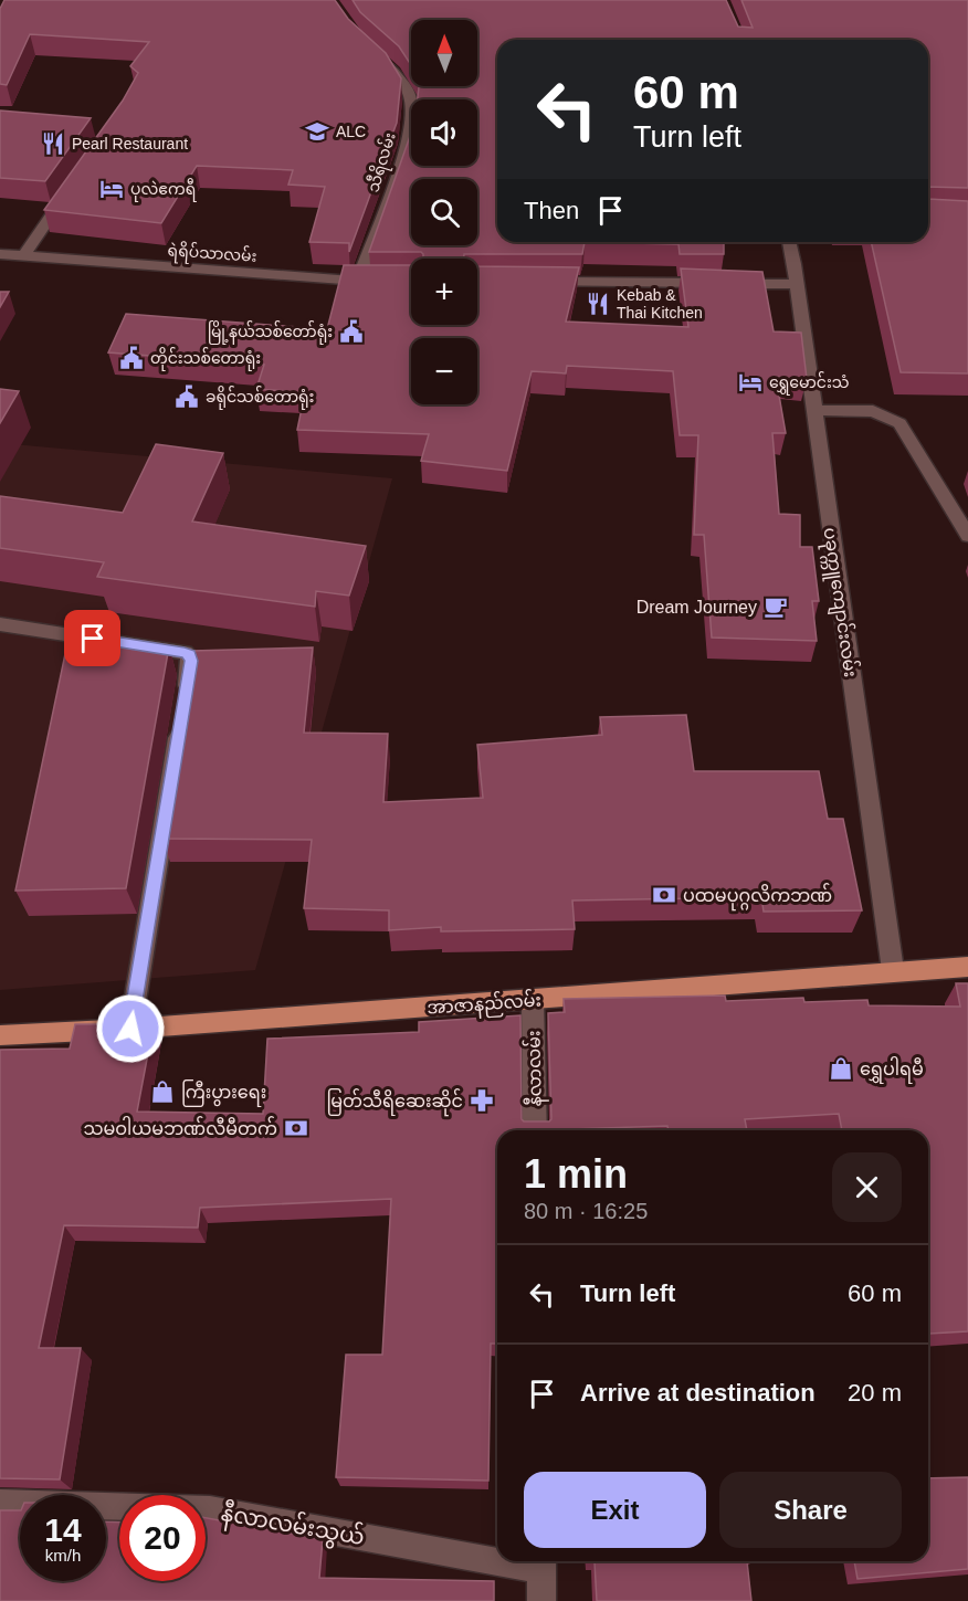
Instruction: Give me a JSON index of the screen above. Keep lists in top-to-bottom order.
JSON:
{
  "streets": {
    "main road": ["အာဇာနည်လမ်း"],
    "street": [
      "သီရိလမ်း",
      "ရဲရိပ်သာလမ်း",
      "ပခုက္ကူကျောင်းလမ်း",
      "နီလာလမ်း",
      "နီလာလမ်းသွယ်"
    ]
  },
  "crossings": [
    ["သီရိလမ်း", "ရဲရိပ်သာလမ်း"],
    ["ပခုက္ကူကျောင်းလမ်း", "အာဇာနည်လမ်း"],
    ["အာဇာနည်လမ်း", "နီလာလမ်း"]
  ],
  "places": {
    "school or university": ["ALC"],
    "restaurant": ["Pearl Restaurant", "Kebab & Thai Kitchen"],
    "hotel": ["ပုလဲဧကရီ", "ရွှေမောင်းသံ"],
    "public building": ["မြို့နယ်သစ်တော်ရုံး", "တိုင်းသစ်တောရုံး", "ခရိုင်သစ်တောရုံး"],
    "cafe": ["Dream Journey"],
    "bank": ["ပထမပုဂ္ဂလိကဘဏ်", "သမဝါယမဘဏ်လီမီတက်"],
    "shop": ["ရွှေပါရမီ", "ကြီးပွားရေး"],
    "pharmacy": ["မြတ်သီရိဆေးဆိုင်"]
  },
  "north": "top",
  "page": {
    "map_buttons": ["+", "−"],
    "turn": ["60 m", "Turn left"],
    "then": "Then",
    "heading": ["1 min", "80 m · 16:25"],
    "list": [
      {
        "name": "Turn left",
        "value": "60 m"
      },
      {
        "name": "Arrive at destination",
        "value": "20 m"
      }
    ],
    "buttons": ["Exit", "Share"],
    "speed": "14 km/h",
    "limit": "20"
  }
}
